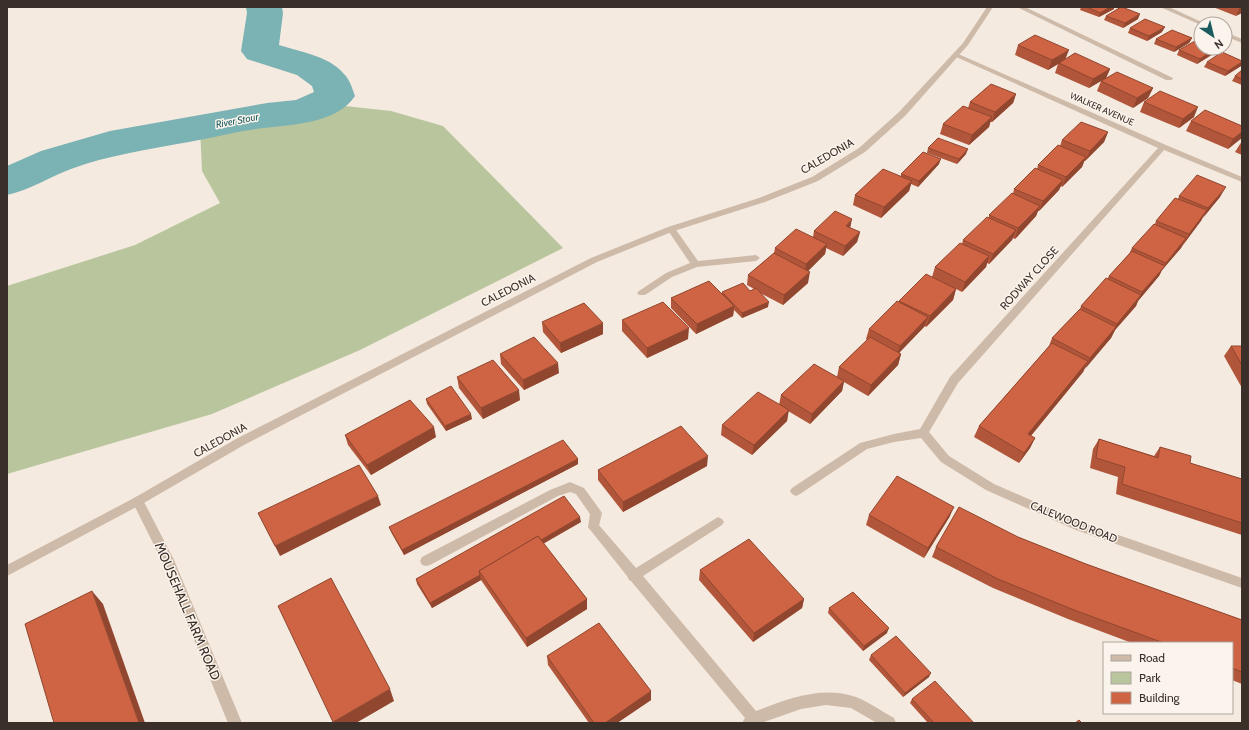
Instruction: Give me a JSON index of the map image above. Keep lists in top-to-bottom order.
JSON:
{
  "streets": {
    "street": [
      "WALKER AVENUE",
      "CALEDONIA",
      "RODWAY CLOSE",
      "CALEWOOD ROAD",
      "MOUSEHALL FARM ROAD"
    ]
  },
  "crossings": [
    ["WALKER AVENUE", "CALEDONIA"],
    ["WALKER AVENUE", "RODWAY CLOSE"],
    ["CALEDONIA", "MOUSEHALL FARM ROAD"],
    ["RODWAY CLOSE", "CALEWOOD ROAD"]
  ],
  "water": ["River Stour"],
  "legend": ["Road", "Park", "Building"],
  "north": "bottom right"
}
